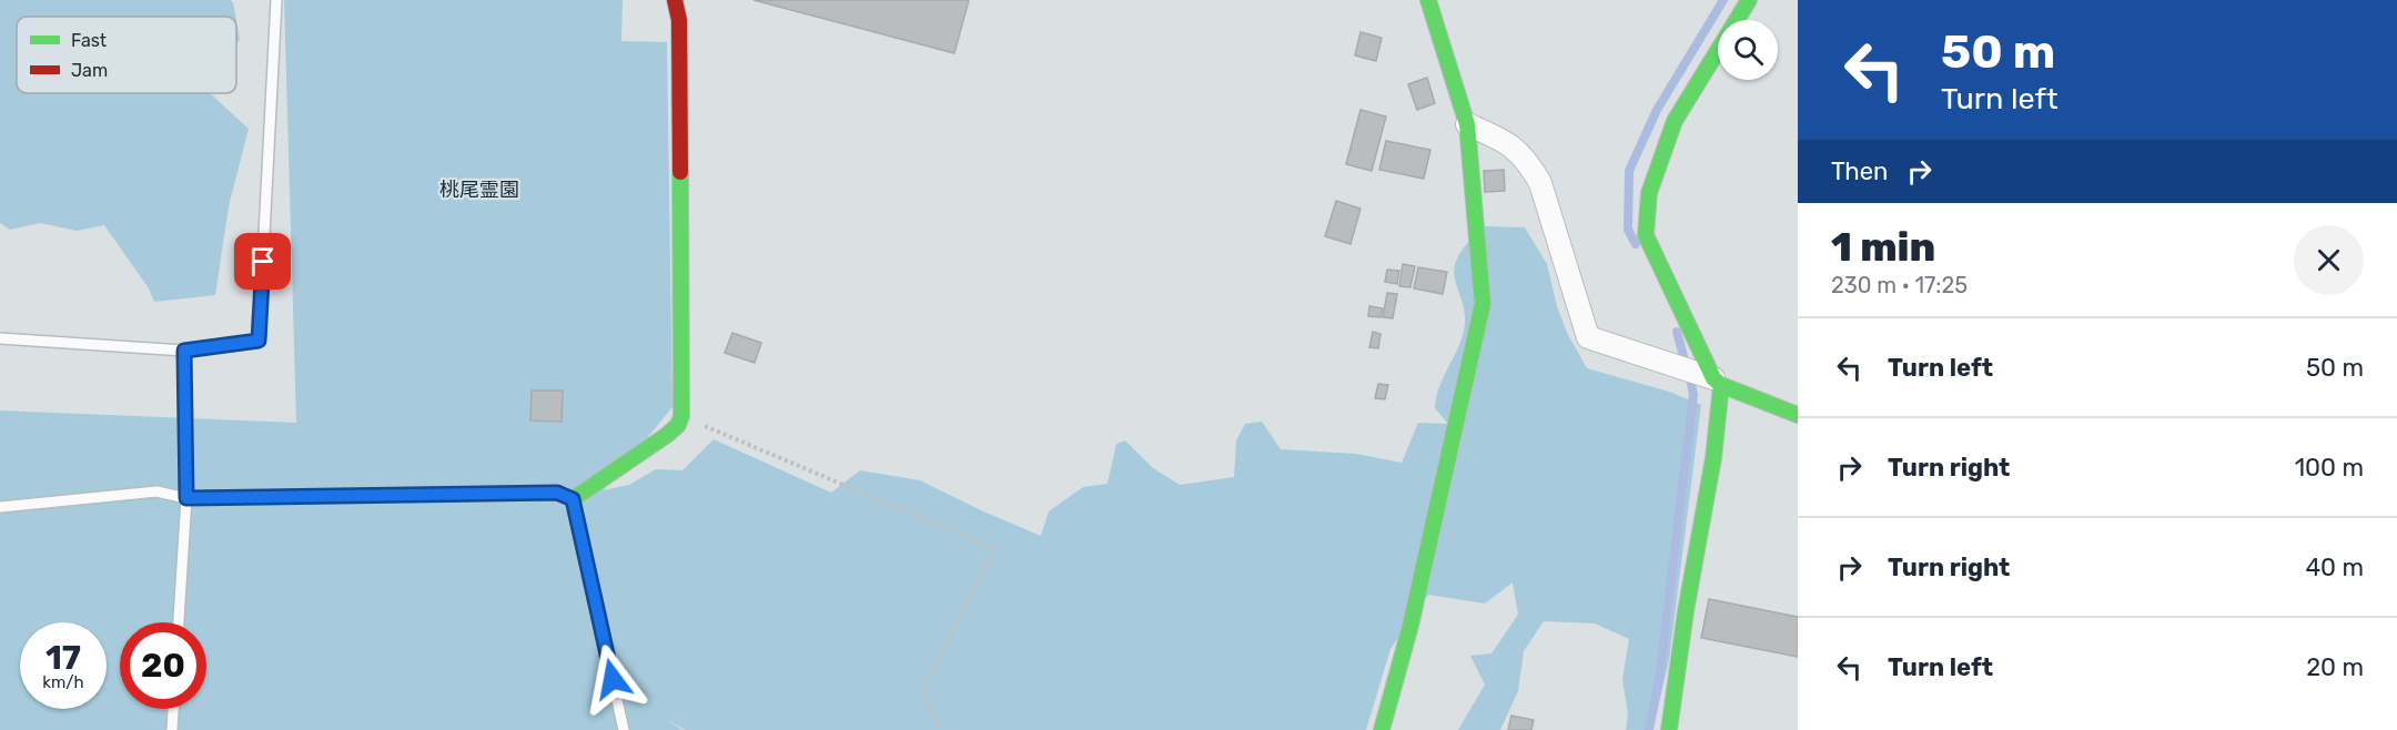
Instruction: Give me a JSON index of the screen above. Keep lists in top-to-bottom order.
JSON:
{
  "parks": ["桃尾霊園"],
  "legend": ["Fast", "Jam"],
  "page": {
    "turn": ["50 m", "Turn left"],
    "then": "Then",
    "heading": ["1 min", "230 m · 17:25"],
    "list": [
      {
        "name": "Turn left",
        "value": "50 m"
      },
      {
        "name": "Turn right",
        "value": "100 m"
      },
      {
        "name": "Turn right",
        "value": "40 m"
      },
      {
        "name": "Turn left",
        "value": "20 m"
      }
    ],
    "speed": "17 km/h",
    "limit": "20"
  }
}
